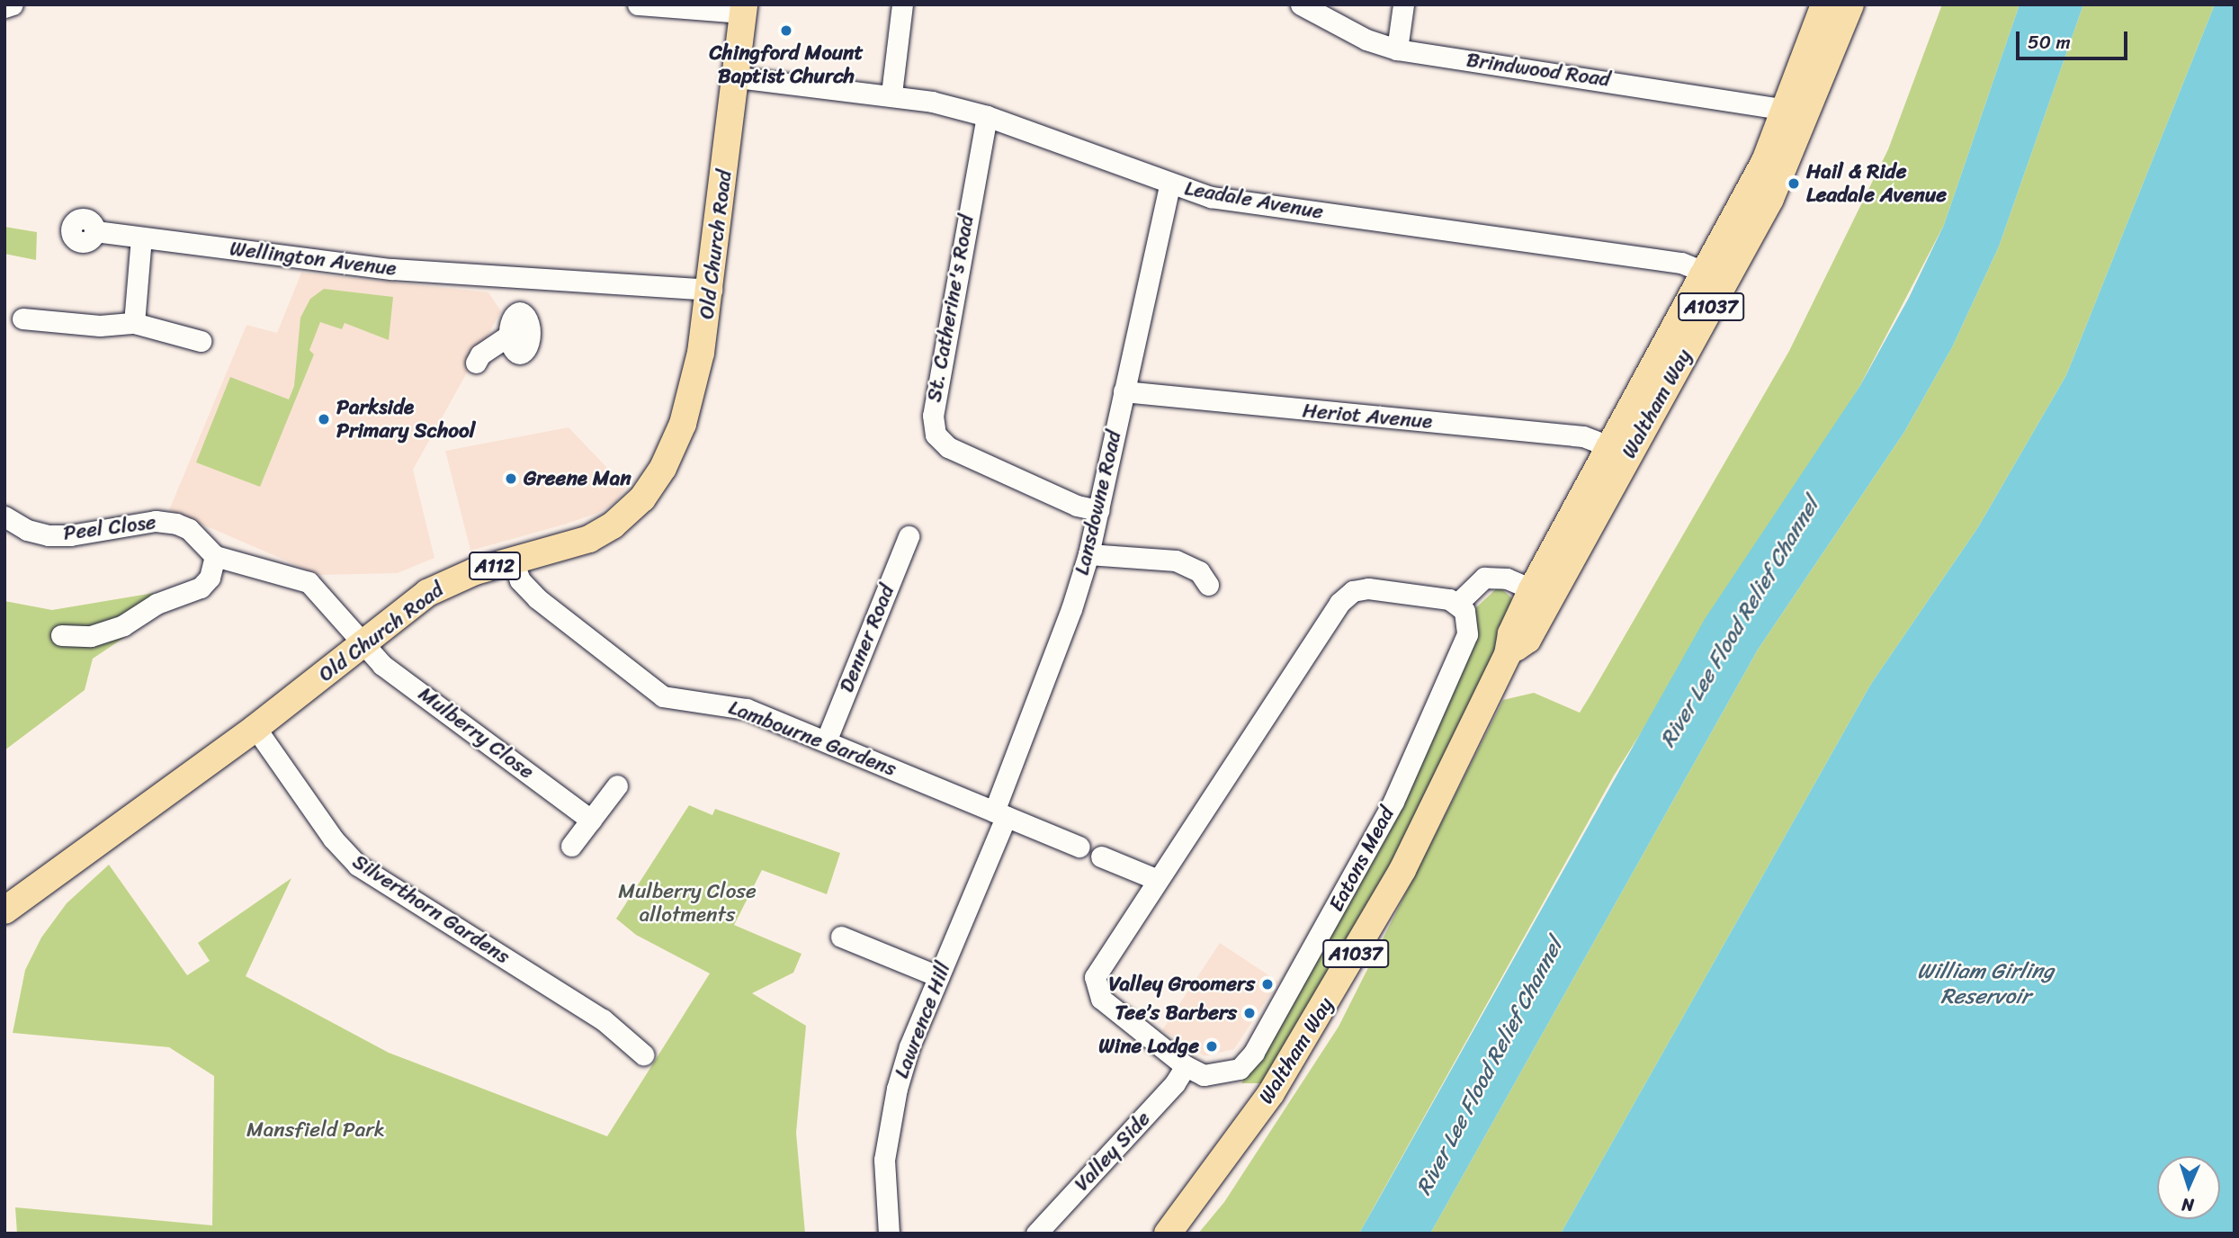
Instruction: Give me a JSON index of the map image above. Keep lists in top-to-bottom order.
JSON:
{
  "streets": {
    "main road": [
      "Old Church Road",
      "A1037",
      "Waltham Way",
      "A112"
    ],
    "street": [
      "Brindwood Road",
      "Leadale Avenue",
      "Wellington Avenue",
      "St. Catherine's Road",
      "Heriot Avenue",
      "Lansdowne Road",
      "Peel Close",
      "Denner Road",
      "Mulberry Close",
      "Lambourne Gardens",
      "Eatons Mead",
      "Silverthorn Gardens",
      "Lawrence Hill",
      "Valley Side"
    ]
  },
  "crossings": [
    ["Brindwood Road", "Waltham Way"],
    ["Leadale Avenue", "Old Church Road"],
    ["Leadale Avenue", "St. Catherine's Road"],
    ["Leadale Avenue", "Waltham Way"],
    ["Leadale Avenue", "Lansdowne Road"],
    ["Old Church Road", "Wellington Avenue"],
    ["Old Church Road", "Mulberry Close"],
    ["Old Church Road", "Lambourne Gardens"],
    ["Old Church Road", "Silverthorn Gardens"],
    ["St. Catherine's Road", "Lansdowne Road"],
    ["Waltham Way", "Heriot Avenue"],
    ["Heriot Avenue", "Lansdowne Road"],
    ["Lansdowne Road", "Lambourne Gardens"],
    ["Lansdowne Road", "Lawrence Hill"],
    ["Denner Road", "Lambourne Gardens"],
    ["Lambourne Gardens", "Lawrence Hill"],
    ["Eatons Mead", "Valley Side"]
  ],
  "water": ["River Lee Flood Relief Channel", "William Girling Reservoir"],
  "parks": ["Mulberry Close allotments", "Mansfield Park"],
  "places": [
    "Chingford Mount Baptist Church",
    "Hail & Ride Leadale Avenue",
    "Parkside Primary School",
    "Greene Man",
    "Valley Groomers",
    "Tee’s Barbers",
    "Wine Lodge"
  ],
  "scale_bar": "50 m",
  "north": "bottom"
}
